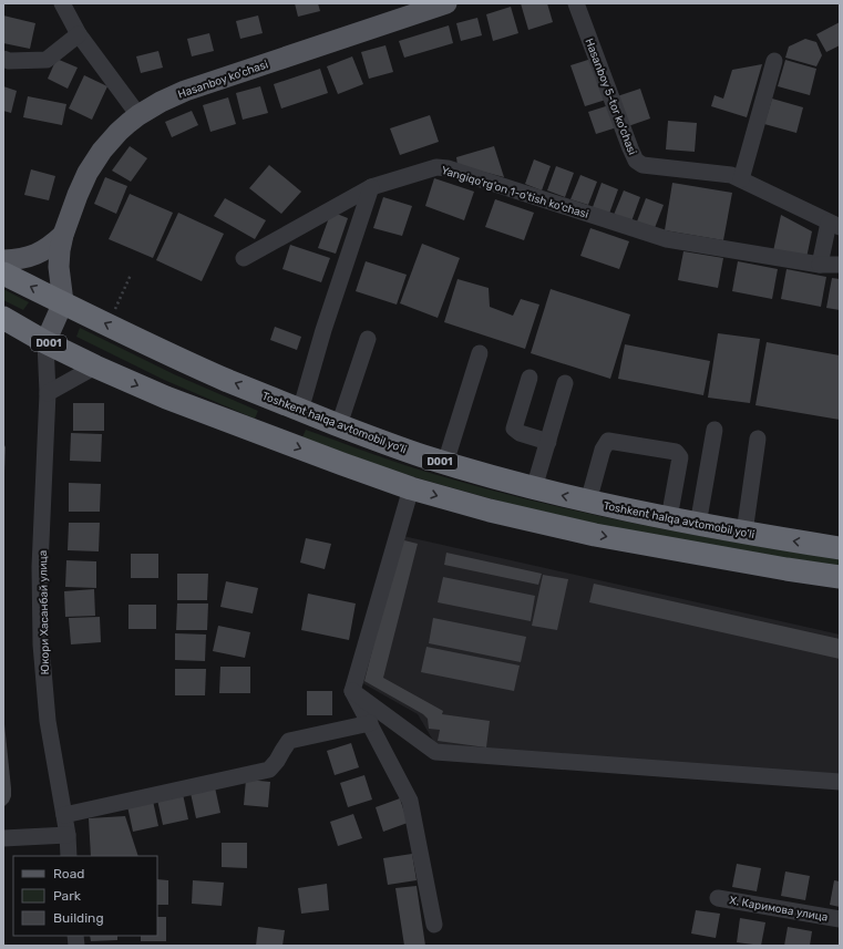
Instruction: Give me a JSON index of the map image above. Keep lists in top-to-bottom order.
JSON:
{
  "streets": {
    "highway": ["D001", "Toshkent halqa avtomobil yo'li"],
    "main road": ["Hasanboy ko'chasi"],
    "street": [
      "Hasanboy 5-tor ko'chasi",
      "Yangiqo'rg'on 1-o'tish ko'chasi",
      "Юкори Хасанбай улица",
      "Х. Каримова улица"
    ]
  },
  "crossings": [
    ["Hasanboy ko'chasi", "Toshkent halqa avtomobil yo'li"],
    ["D001", "Юкори Хасанбай улица"]
  ],
  "legend": ["Road", "Park", "Building"]
}
